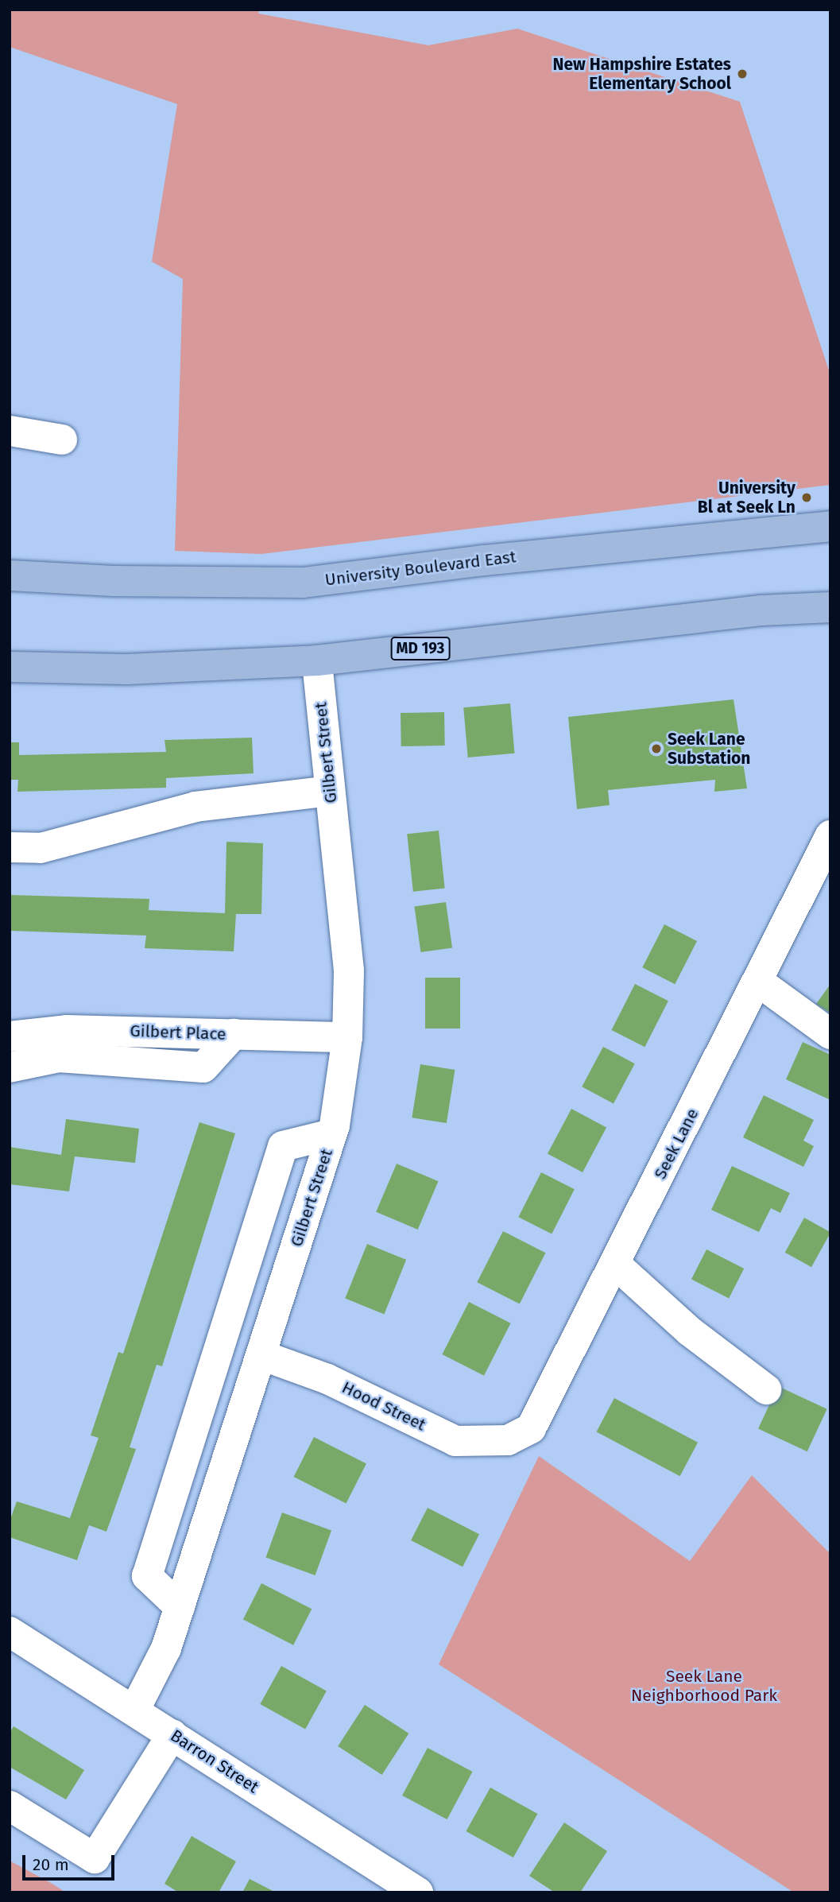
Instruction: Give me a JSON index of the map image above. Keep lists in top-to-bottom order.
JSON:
{
  "streets": {
    "main road": ["University Boulevard East", "MD 193"],
    "street": [
      "Gilbert Street",
      "Gilbert Place",
      "Seek Lane",
      "Hood Street",
      "Barron Street"
    ]
  },
  "crossings": [
    ["MD 193", "Gilbert Street"],
    ["Gilbert Street", "Gilbert Place"],
    ["Gilbert Street", "Hood Street"],
    ["Gilbert Street", "Barron Street"],
    ["Seek Lane", "Hood Street"]
  ],
  "parks": ["Seek Lane Neighborhood Park"],
  "places": ["New Hampshire Estates Elementary School", "University Bl at Seek Ln", "Seek Lane Substation"],
  "scale_bar": "20 m"
}
